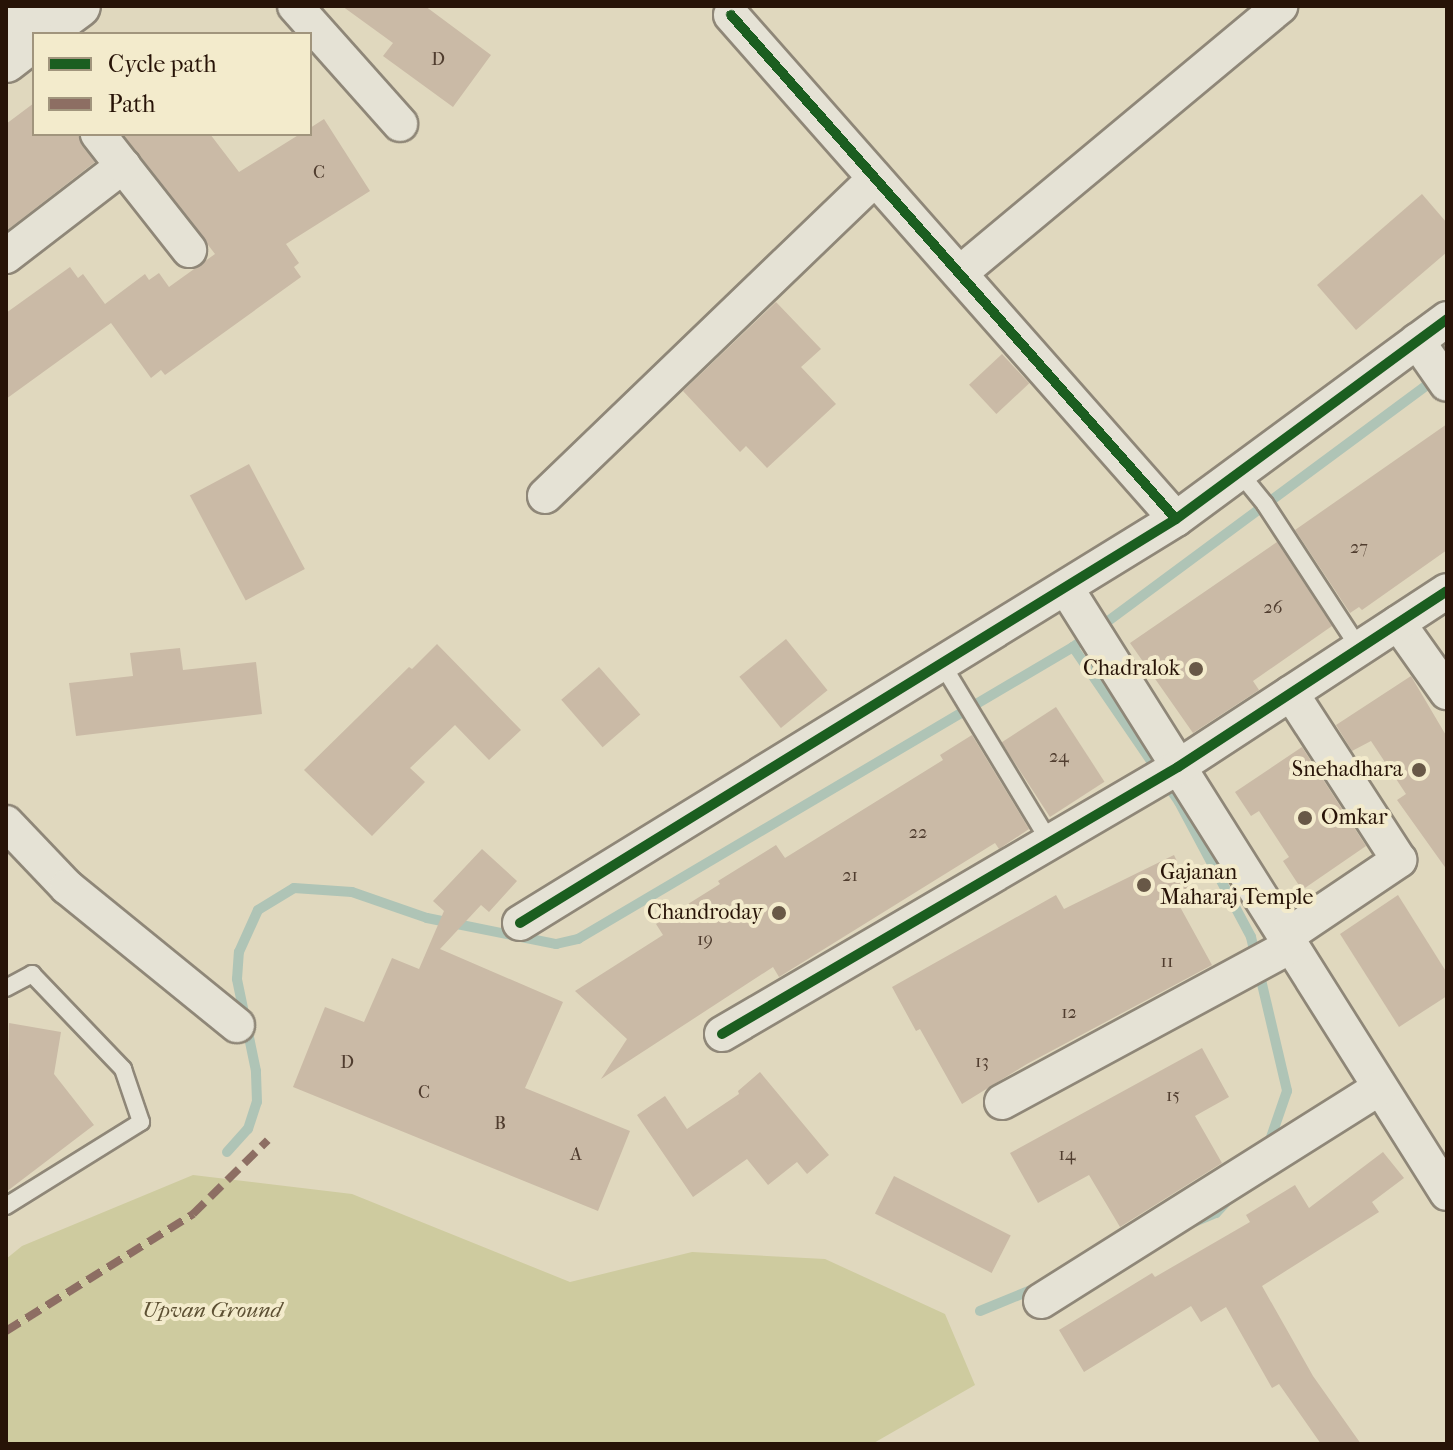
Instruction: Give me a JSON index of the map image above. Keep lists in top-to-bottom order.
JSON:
{
  "parks": ["Upvan Ground"],
  "places": [
    "Chadralok",
    "Snehadhara",
    "Omkar",
    "Gajanan Maharaj Temple",
    "Chandroday"
  ],
  "house_numbers": [
    "D",
    "C",
    "27",
    "26",
    "24",
    "22",
    "21",
    "19",
    "11",
    "12",
    "13",
    "D",
    "C",
    "15",
    "B",
    "A",
    "14"
  ],
  "legend": ["Cycle path", "Path"]
}
